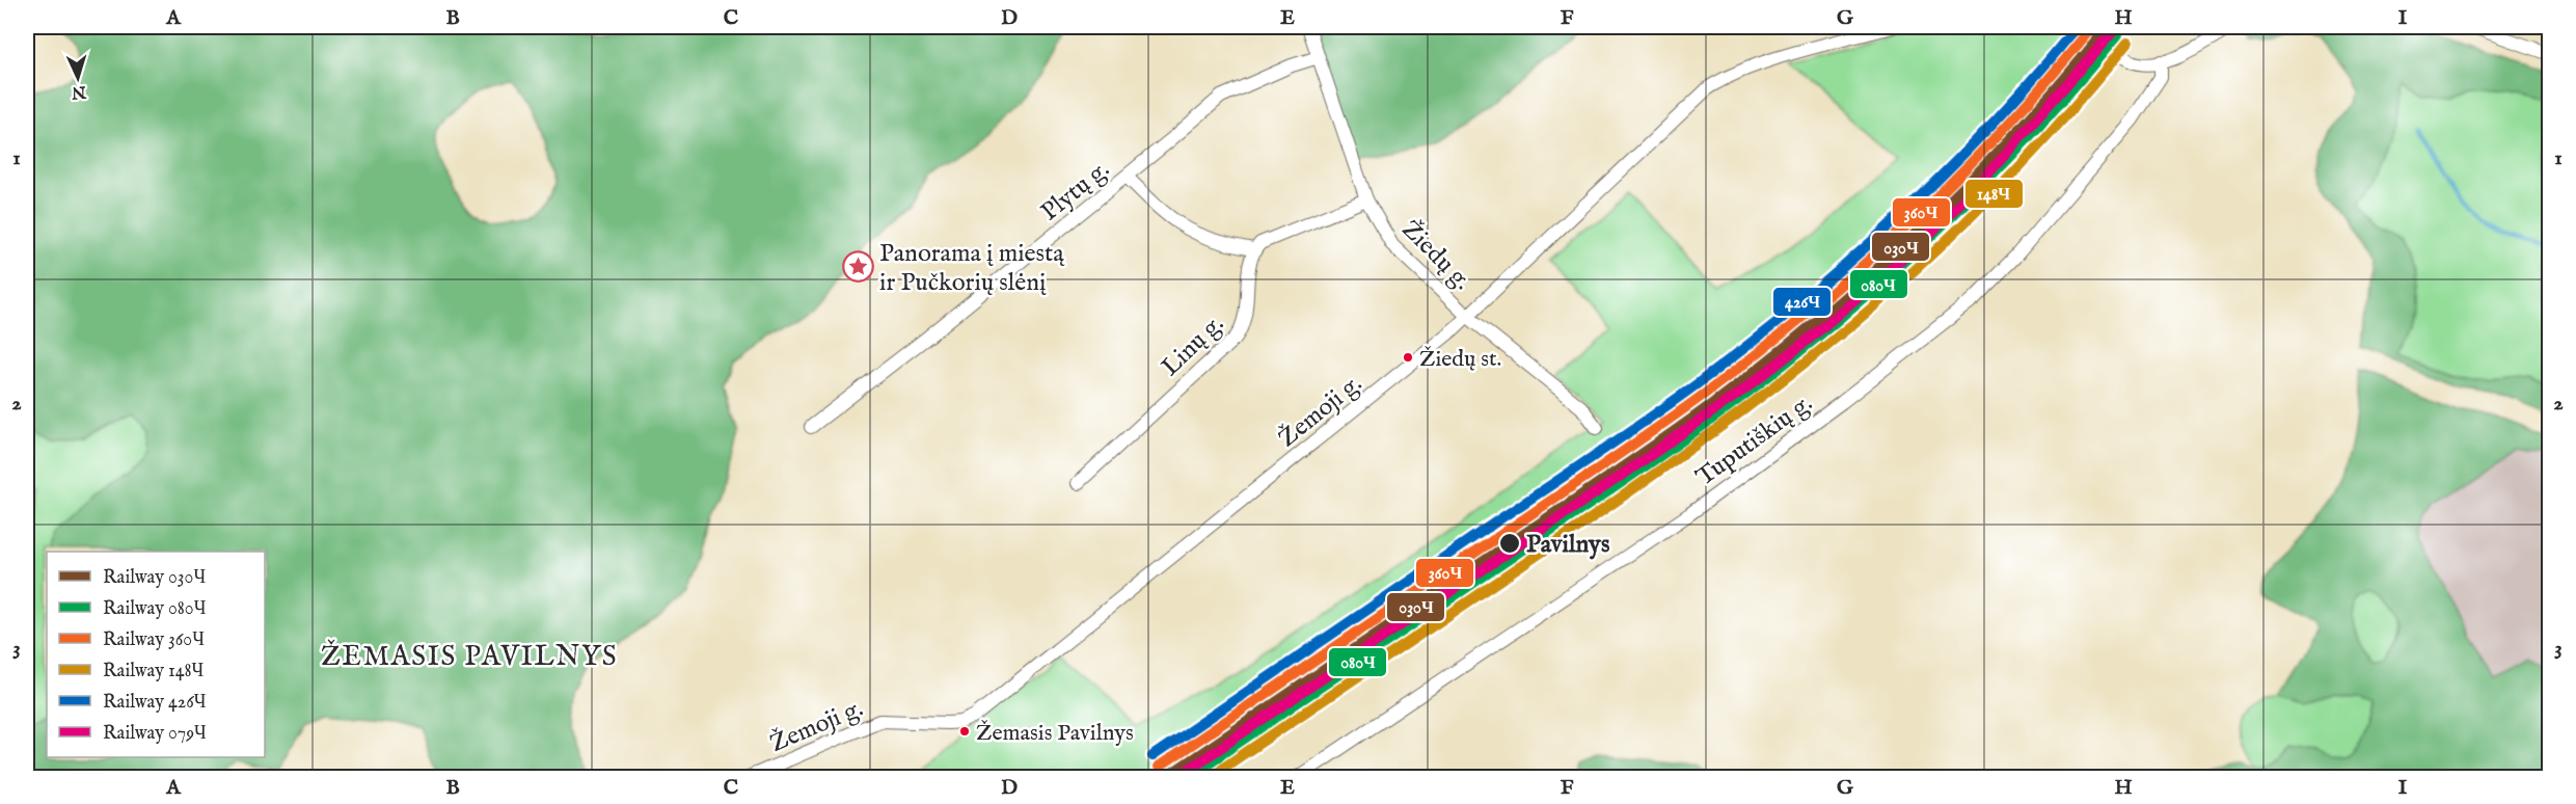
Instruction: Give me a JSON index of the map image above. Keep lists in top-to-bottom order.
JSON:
{
  "streets": {
    "street": [
      "Plytų g.",
      "Žiedų g.",
      "Linų g.",
      "Žemoji g.",
      "Tuputiškių g."
    ]
  },
  "crossings": [
    ["Plytų g.", "Žiedų g."],
    ["Žiedų g.", "Žemoji g."]
  ],
  "districts": ["ŽEMASIS PAVILNYS"],
  "places": {
    "place": ["Panorama į miestą ir Pučkorių slėnį"],
    "other": ["Žiedų st.", "Pavilnys", "Žemasis Pavilnys"]
  },
  "lines": [
    "rail line 030Ч",
    "rail line 360Ч",
    "rail line 426Ч",
    "rail line 079Ч",
    "rail line 080Ч",
    "rail line 148Ч"
  ],
  "legend": [
    "Railway 030Ч",
    "Railway 080Ч",
    "Railway 360Ч",
    "Railway 148Ч",
    "Railway 426Ч",
    "Railway 079Ч"
  ],
  "north": "bottom",
  "grid": {
    "columns": [
      "A",
      "B",
      "C",
      "D",
      "E",
      "F",
      "G",
      "H",
      "I"
    ],
    "rows": ["1", "2", "3"]
  }
}
